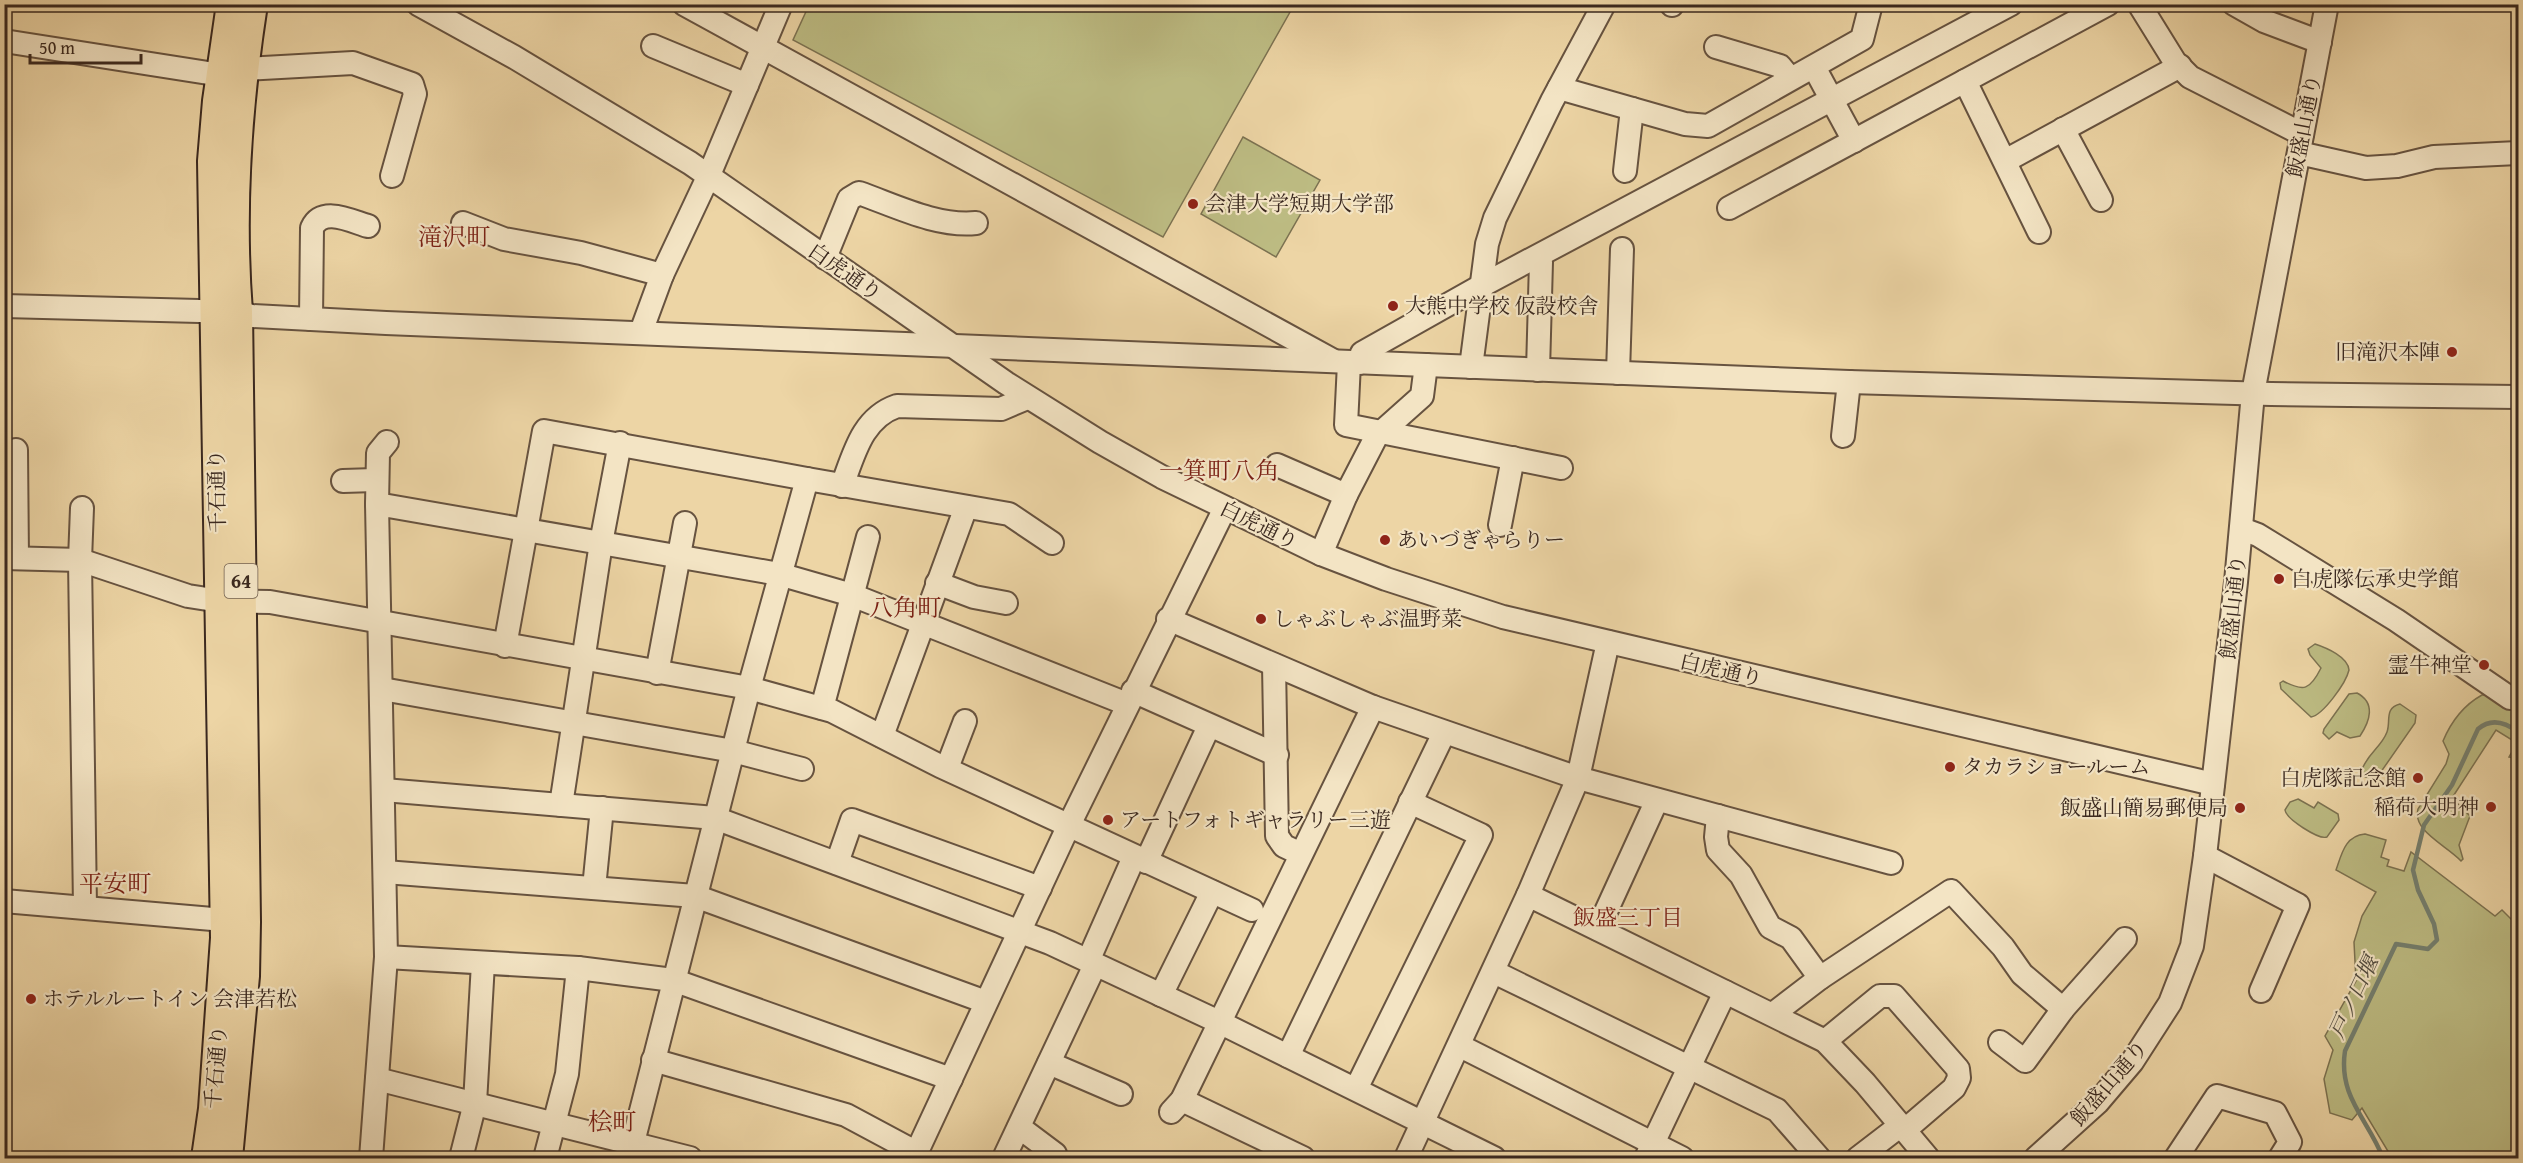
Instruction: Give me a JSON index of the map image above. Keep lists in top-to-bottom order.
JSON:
{
  "streets": {
    "main road": ["千石通り", "64"],
    "street": ["飯盛山通り", "白虎通り"]
  },
  "crossings": [
    ["飯盛山通り", "白虎通り"]
  ],
  "districts": [
    "滝沢町",
    "一箕町八角",
    "八角町",
    "平安町",
    "飯盛三丁目",
    "桧町"
  ],
  "water": ["戸ノ口堰"],
  "places": [
    "会津大学短期大学部",
    "大熊中学校 仮設校舎",
    "旧滝沢本陣",
    "あいづぎゃらりー",
    "白虎隊伝承史学館",
    "しゃぶしゃぶ温野菜",
    "霊牛神堂",
    "タカラショールーム",
    "白虎隊記念館",
    "稲荷大明神",
    "飯盛山簡易郵便局",
    "アートフォトギャラリー三遊",
    "ホテルルートイン 会津若松"
  ],
  "scale_bar": "50 m"
}
